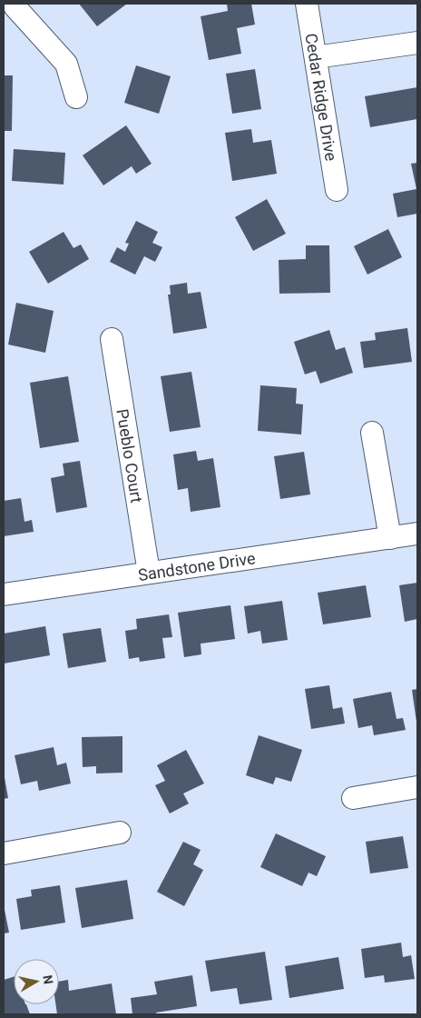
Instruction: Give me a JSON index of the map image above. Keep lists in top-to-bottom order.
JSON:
{
  "streets": {
    "street": ["Cedar Ridge Drive", "Pueblo Court", "Sandstone Drive"]
  },
  "crossings": [
    ["Pueblo Court", "Sandstone Drive"]
  ],
  "north": "right"
}
